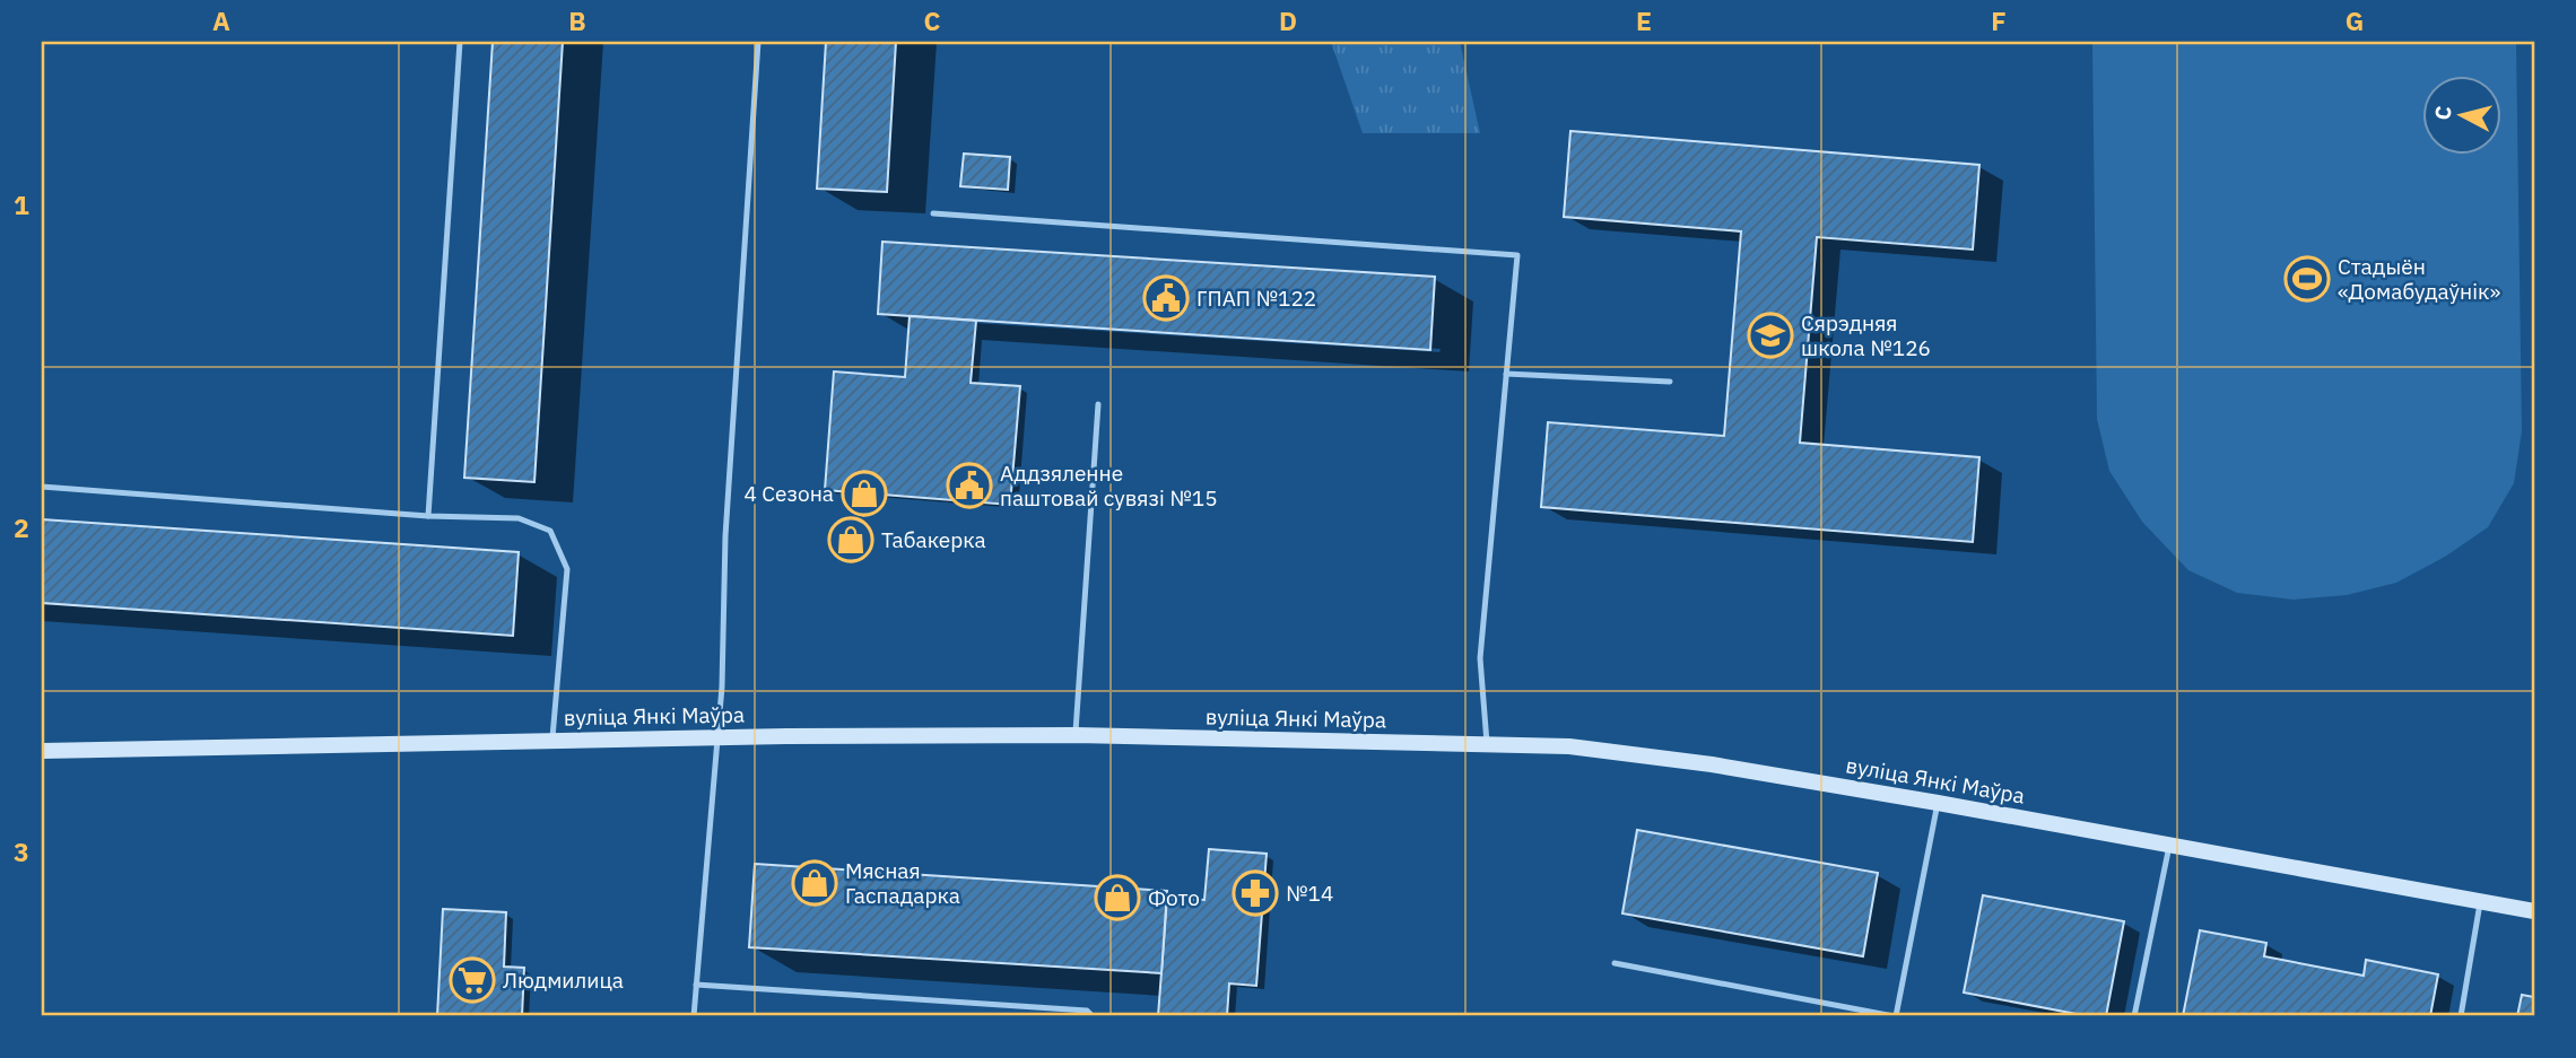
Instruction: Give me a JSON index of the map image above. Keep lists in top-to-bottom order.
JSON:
{
  "streets": {
    "street": ["вуліца Янкі Маўра"]
  },
  "places": {
    "sports": ["Стадыён «Домабудаўнік»"],
    "public building": ["ГПАП №122", "Аддзяленне паштовай сувязі №15"],
    "school or university": ["Сярэдняя школа №126"],
    "shop": [
      "4 Сезона",
      "Табакерка",
      "Мясная Гаспадарка",
      "Фото"
    ],
    "pharmacy": ["№14"],
    "supermarket": ["Людмилица"]
  },
  "north": "left",
  "grid": {
    "columns": [
      "A",
      "B",
      "C",
      "D",
      "E",
      "F",
      "G"
    ],
    "rows": ["1", "2", "3"]
  }
}
